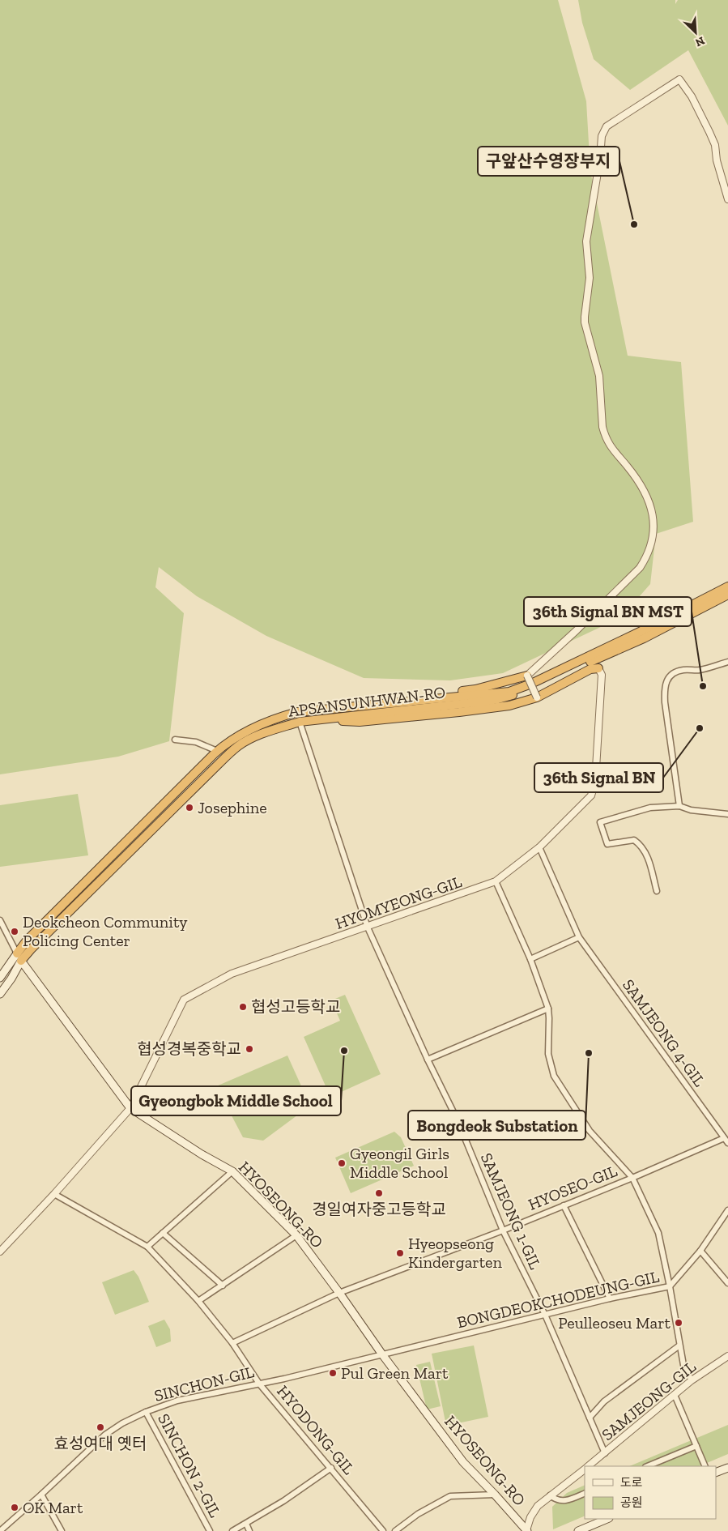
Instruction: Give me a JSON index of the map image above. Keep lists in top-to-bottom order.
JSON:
{
  "streets": {
    "highway": ["APSANSUNHWAN-RO"],
    "main road": ["HYOSEONG-RO"],
    "street": [
      "HYOMYEONG-GIL",
      "SAMJEONG 4-GIL",
      "HYOSEO-GIL",
      "SAMJEONG 1-GIL",
      "BONGDEOKCHODEUNG-GIL",
      "SINCHON-GIL",
      "SAMJEONG-GIL",
      "HYODONG-GIL",
      "SINCHON 2-GIL"
    ]
  },
  "crossings": [
    ["APSANSUNHWAN-RO", "HYOSEONG-RO"],
    ["APSANSUNHWAN-RO", "SAMJEONG 1-GIL"],
    ["HYOMYEONG-GIL", "SAMJEONG 4-GIL"],
    ["HYOMYEONG-GIL", "HYOSEONG-RO"],
    ["HYOMYEONG-GIL", "SAMJEONG 1-GIL"],
    ["HYOMYEONG-GIL", "HYODONG-GIL"],
    ["SAMJEONG 4-GIL", "HYOSEO-GIL"],
    ["HYOSEO-GIL", "HYOSEONG-RO"],
    ["HYOSEO-GIL", "SAMJEONG 1-GIL"],
    ["HYOSEONG-RO", "BONGDEOKCHODEUNG-GIL"],
    ["HYOSEONG-RO", "SINCHON-GIL"],
    ["HYOSEONG-RO", "SAMJEONG-GIL"],
    ["SAMJEONG 1-GIL", "BONGDEOKCHODEUNG-GIL"],
    ["SAMJEONG 1-GIL", "SAMJEONG-GIL"],
    ["BONGDEOKCHODEUNG-GIL", "SINCHON-GIL"],
    ["SINCHON-GIL", "HYODONG-GIL"],
    ["SINCHON-GIL", "SINCHON 2-GIL"]
  ],
  "places": [
    "구앞산수영장부지",
    "36th Signal BN MST",
    "36th Signal BN",
    "Josephine",
    "Deokcheon Community Policing Center",
    "협성고등학교",
    "협성경복중학교",
    "Gyeongbok Middle School",
    "Bongdeok Substation",
    "Gyeongil Girls Middle School",
    "경일여자중고등학교",
    "Hyeopseong Kindergarten",
    "Peulleoseu Mart",
    "Pul Green Mart",
    "효성여대 옛터",
    "OK Mart"
  ],
  "legend": ["도로", "공원"],
  "north": "bottom right"
}
